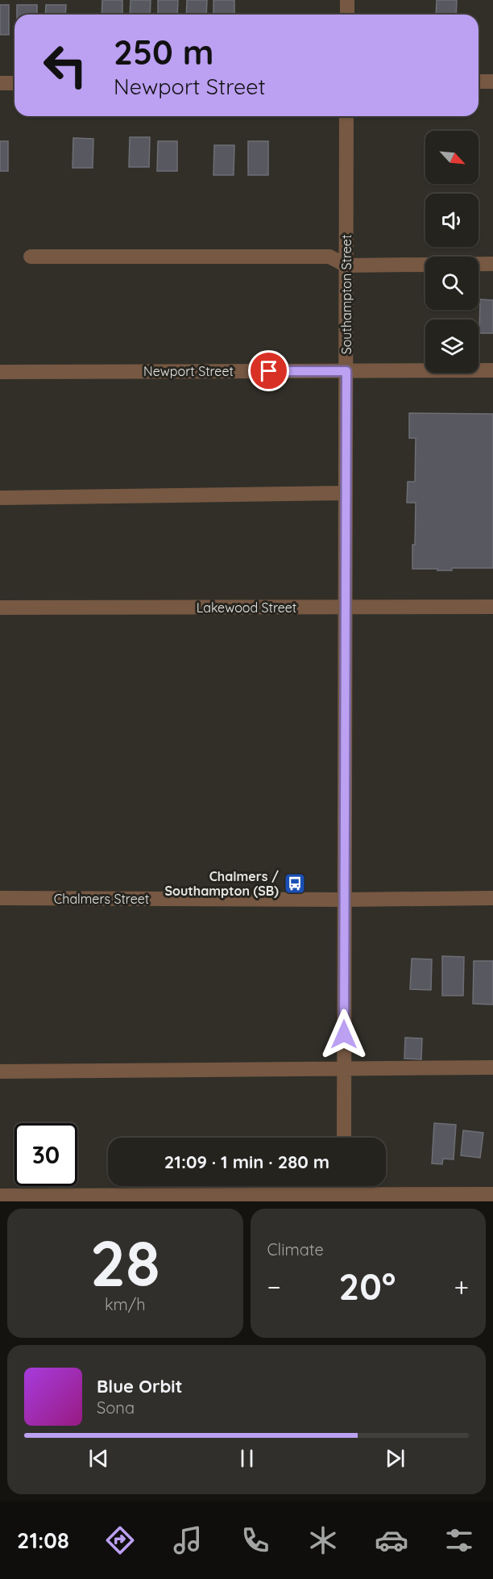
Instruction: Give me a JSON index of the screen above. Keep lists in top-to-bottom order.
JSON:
{
  "streets": {
    "street": [
      "Southampton Street",
      "Newport Street",
      "Lakewood Street",
      "Chalmers Street"
    ]
  },
  "crossings": [
    ["Southampton Street", "Newport Street"],
    ["Southampton Street", "Lakewood Street"],
    ["Southampton Street", "Chalmers Street"]
  ],
  "places": {
    "bus stop": ["Chalmers / Southampton (SB)"]
  },
  "north": "bottom right",
  "page": {
    "turn": ["250 m", "Newport Street"],
    "limit": "30",
    "trip": "21:09 · 1 min · 280 m",
    "tile": [
      ["28", "km/h"],
      "Climate"
    ],
    "heat": ["−", "20°", "+"],
    "song": ["Blue Orbit", "Sona"],
    "tabs": "21:08"
  }
}
